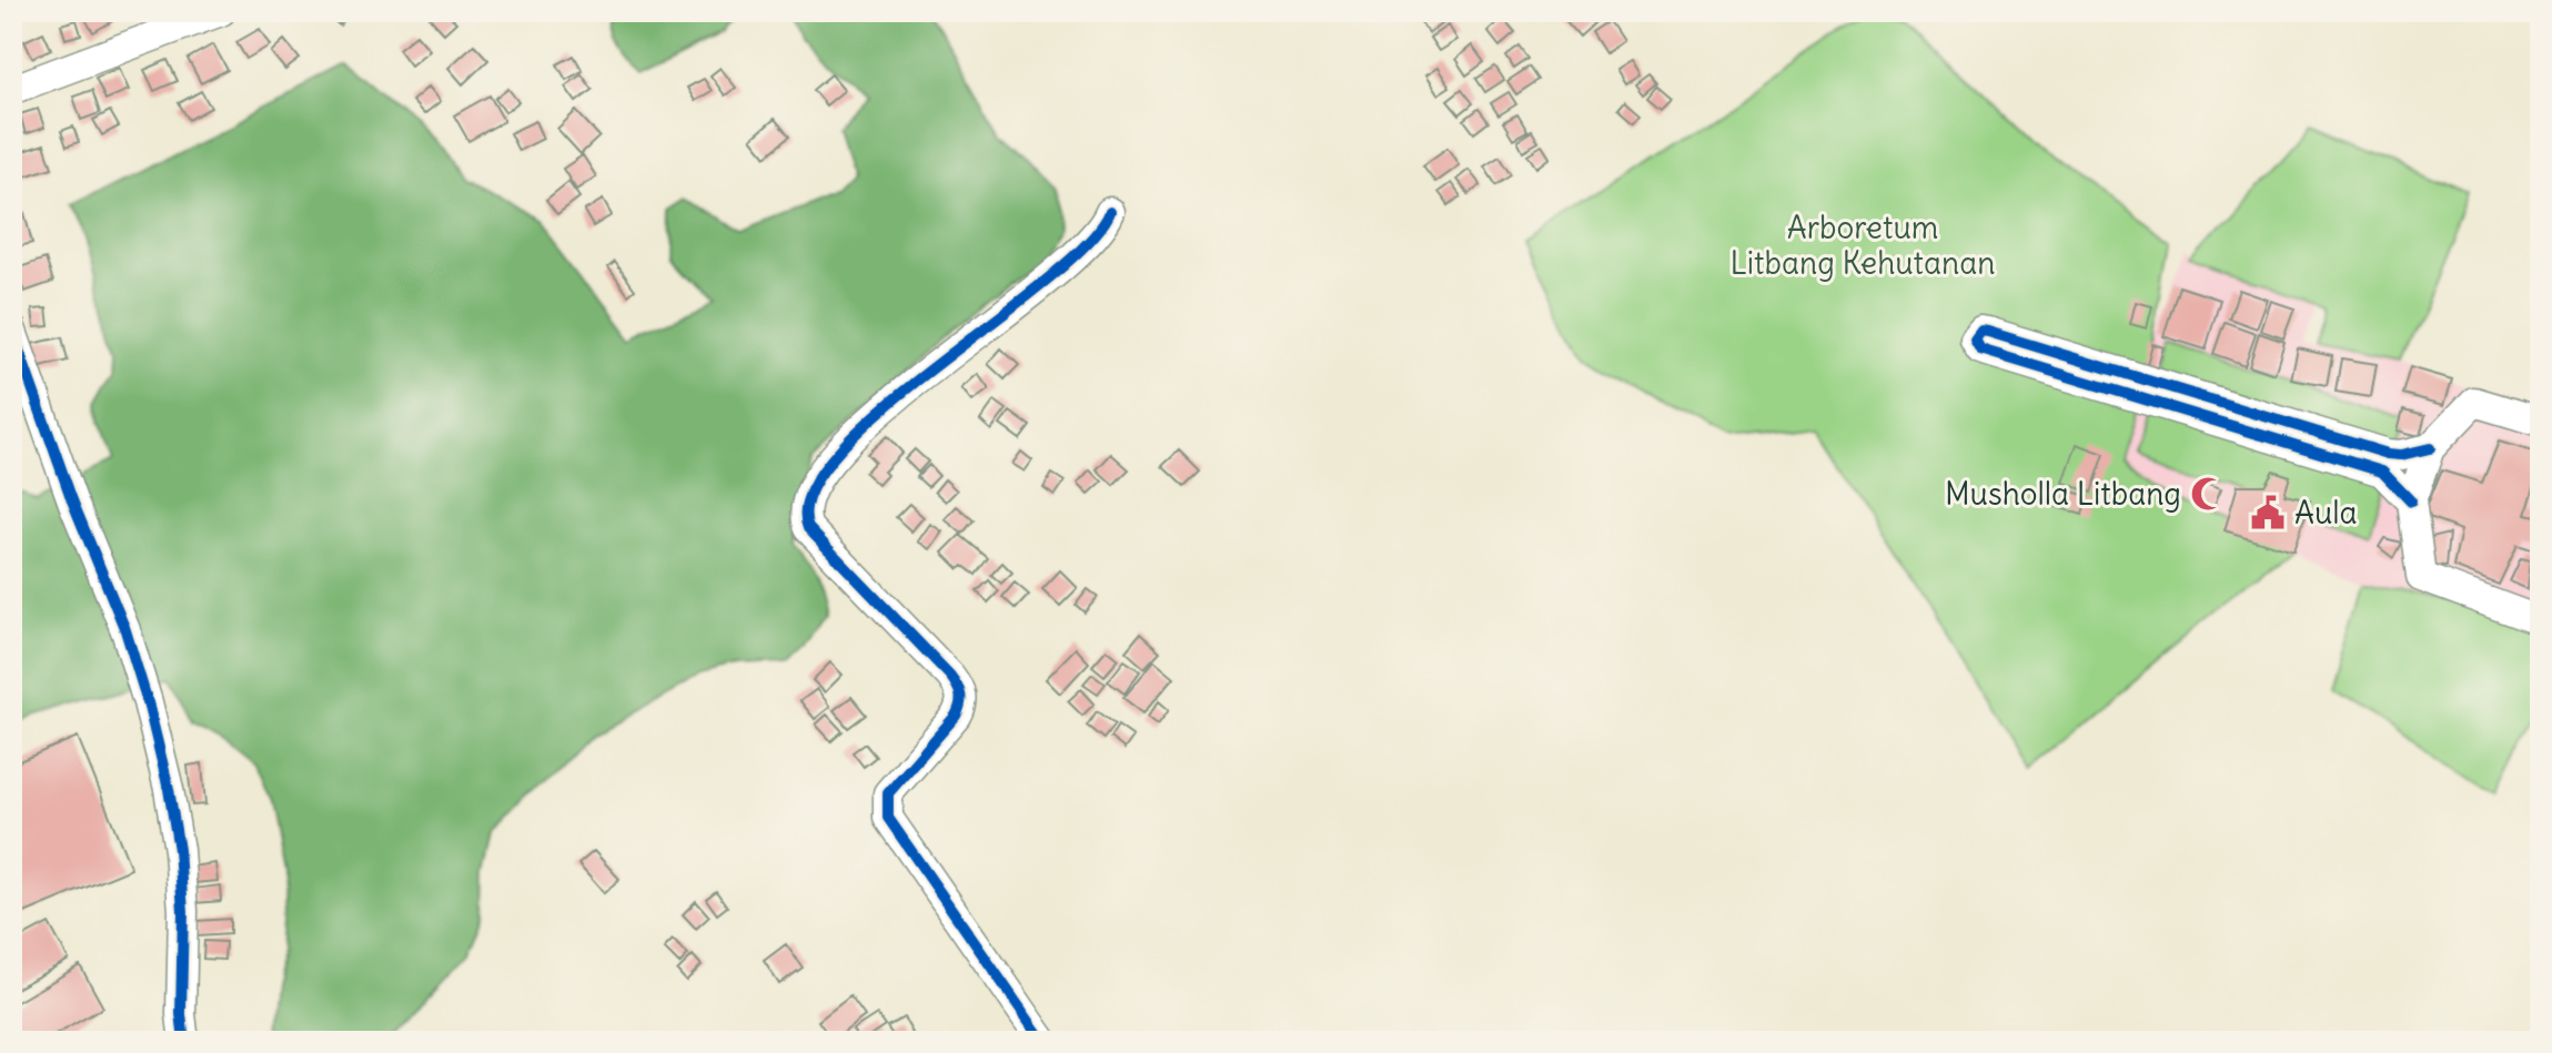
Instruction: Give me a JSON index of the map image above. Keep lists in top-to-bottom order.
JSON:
{
  "parks": ["Arboretum Litbang Kehutanan"],
  "places": {
    "mosque": ["Musholla Litbang"],
    "public building": ["Aula"]
  }
}
